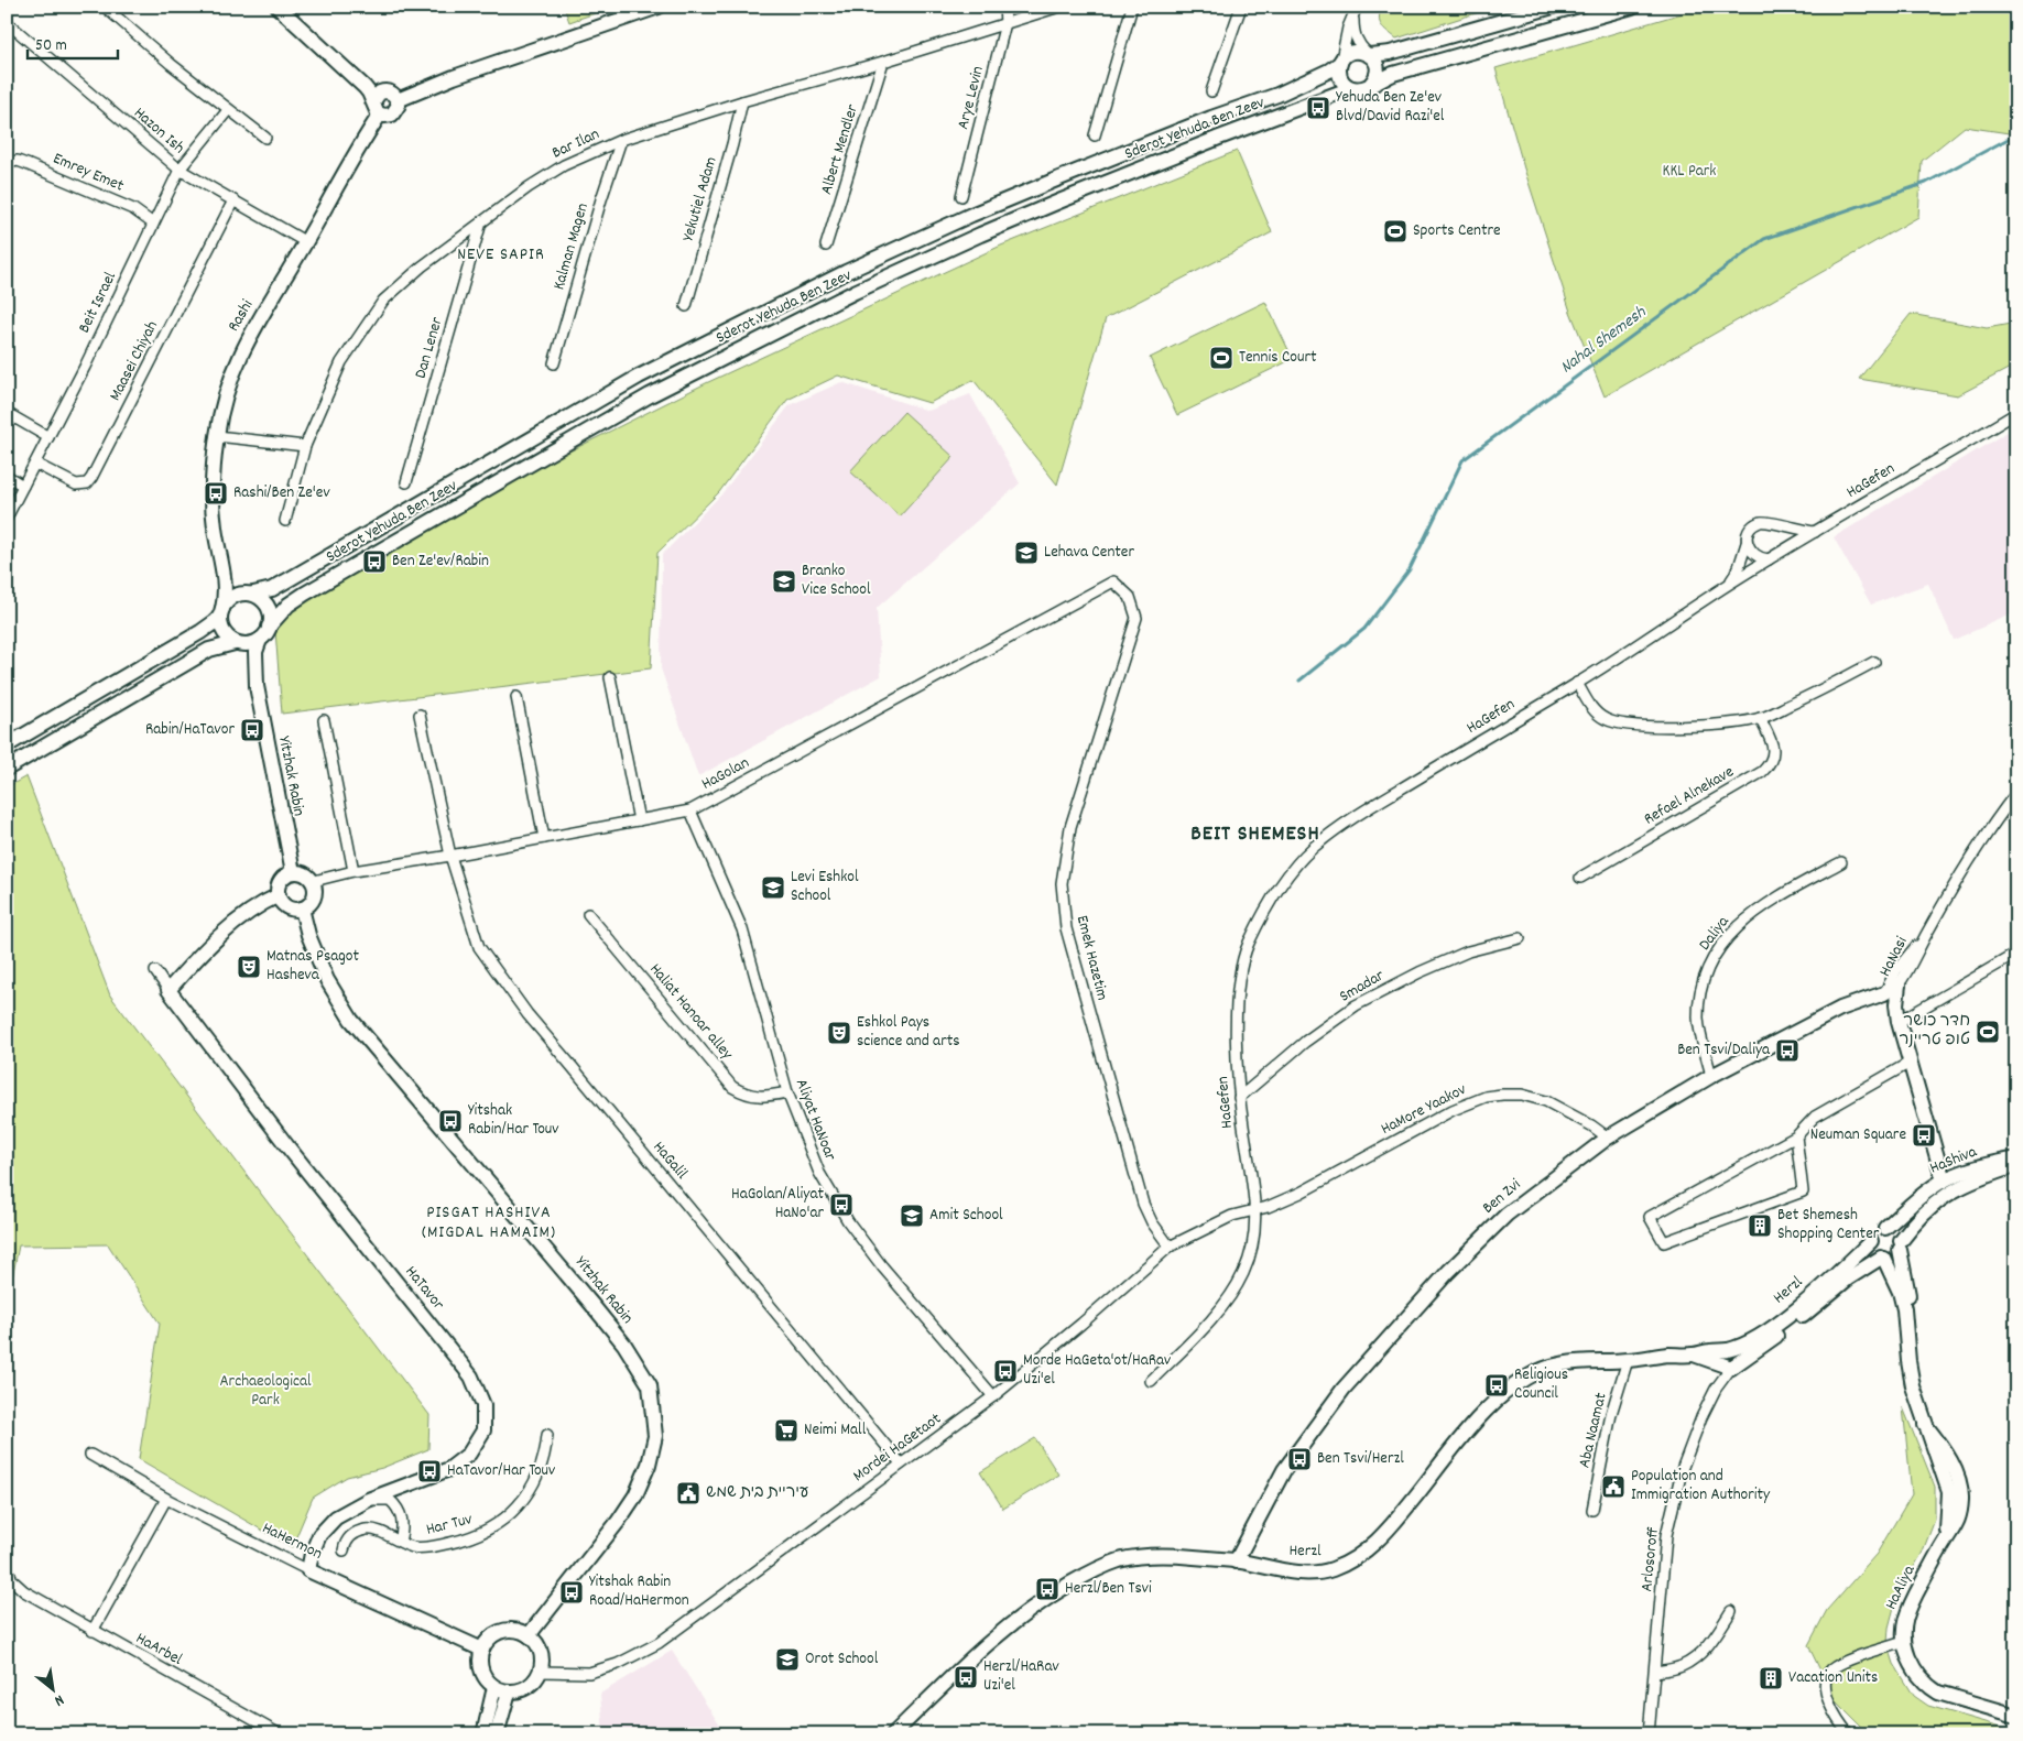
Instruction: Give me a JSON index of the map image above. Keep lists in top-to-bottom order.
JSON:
{
  "streets": {
    "street": [
      "Arye Levin",
      "Sderot Yehuda Ben Zeev",
      "Hazon Ish",
      "Bar Ilan",
      "Albert Mendler",
      "Emrey Emet",
      "Yekutiel Adam",
      "Kalman Magen",
      "Beit Israel",
      "Rashi",
      "Dan Lener",
      "Maasei Chiyah",
      "HaGefen",
      "HaGolan",
      "Yitzhak Rabin",
      "Refael Alnekave",
      "Daliya",
      "HaNasi",
      "Emek Hazetim",
      "Smadar",
      "Haliat Hanoar alley",
      "HaMore Yaakov",
      "Aliyat HaNoar",
      "HaGalil",
      "HaShiva",
      "Ben Zvi",
      "HaTavor",
      "Herzl",
      "Aba Naamat",
      "Mordei HaGetaot",
      "Har Tuv",
      "HaHermon",
      "Arlosoroff",
      "HaAliya",
      "HaArbel"
    ]
  },
  "crossings": [
    ["Arye Levin", "Bar Ilan"],
    ["Sderot Yehuda Ben Zeev", "Rashi"],
    ["Sderot Yehuda Ben Zeev", "Yitzhak Rabin"],
    ["Hazon Ish", "Beit Israel"],
    ["Hazon Ish", "Rashi"],
    ["Hazon Ish", "Maasei Chiyah"],
    ["Bar Ilan", "Albert Mendler"],
    ["Bar Ilan", "Yekutiel Adam"],
    ["Bar Ilan", "Kalman Magen"],
    ["Bar Ilan", "Dan Lener"],
    ["Emrey Emet", "Beit Israel"],
    ["Beit Israel", "Maasei Chiyah"],
    ["Rashi", "Yitzhak Rabin"],
    ["HaGefen", "Smadar"],
    ["HaGefen", "HaMore Yaakov"],
    ["HaGefen", "Mordei HaGetaot"],
    ["HaGolan", "Yitzhak Rabin"],
    ["HaGolan", "Emek Hazetim"],
    ["HaGolan", "Aliyat HaNoar"],
    ["HaGolan", "HaGalil"],
    ["Yitzhak Rabin", "Mordei HaGetaot"],
    ["Yitzhak Rabin", "HaHermon"],
    ["Daliya", "Ben Zvi"],
    ["HaNasi", "Ben Zvi"],
    ["Emek Hazetim", "Mordei HaGetaot"],
    ["Haliat Hanoar alley", "Aliyat HaNoar"],
    ["HaMore Yaakov", "Ben Zvi"],
    ["HaMore Yaakov", "Mordei HaGetaot"],
    ["Aliyat HaNoar", "Mordei HaGetaot"],
    ["HaGalil", "Mordei HaGetaot"],
    ["HaShiva", "Herzl"],
    ["HaShiva", "HaAliya"],
    ["Ben Zvi", "Herzl"],
    ["HaTavor", "Har Tuv"],
    ["HaTavor", "HaHermon"],
    ["Herzl", "Aba Naamat"],
    ["Herzl", "Arlosoroff"],
    ["Herzl", "HaAliya"],
    ["Mordei HaGetaot", "HaHermon"]
  ],
  "districts": ["NEVE SAPIR", "BEIT SHEMESH", "PISGAT HASHIVA (MIGDAL HAMAIM)"],
  "water": ["Nahal Shemesh"],
  "parks": ["KKL Park", "Archaeological Park"],
  "places": {
    "bus stop": [
      "Yehuda Ben Ze'ev Blvd/David Razi'el",
      "Rashi/Ben Ze'ev",
      "Ben Ze'ev/Rabin",
      "Rabin/HaTavor",
      "Ben Tsvi/Daliya",
      "Yitshak Rabin/Har Touv",
      "Neuman Square",
      "HaGolan/Aliyat HaNo'ar",
      "Morde HaGeta'ot/HaRav Uzi'el",
      "Religious Council",
      "Ben Tsvi/Herzl",
      "HaTavor/Har Touv",
      "Herzl/Ben Tsvi",
      "Yitshak Rabin Road/HaHermon",
      "Herzl/HaRav Uzi'el"
    ],
    "sports": ["Sports Centre", "Tennis Court", "חדר כושר טופ טריינר"],
    "school or university": [
      "Lehava Center",
      "Branko Vice School",
      "Levi Eshkol School",
      "Amit School",
      "Orot School"
    ],
    "theatre": ["Matnas Psagot Hasheva", "Eshkol Pays science and arts"],
    "building": ["Bet Shemesh Shopping Center", "Vacation Units"],
    "supermarket": ["Neimi Mall"],
    "public building": ["Population and Immigration Authority", "עיריית בית שמש"]
  },
  "scale_bar": "50 m",
  "north": "bottom right"
}
